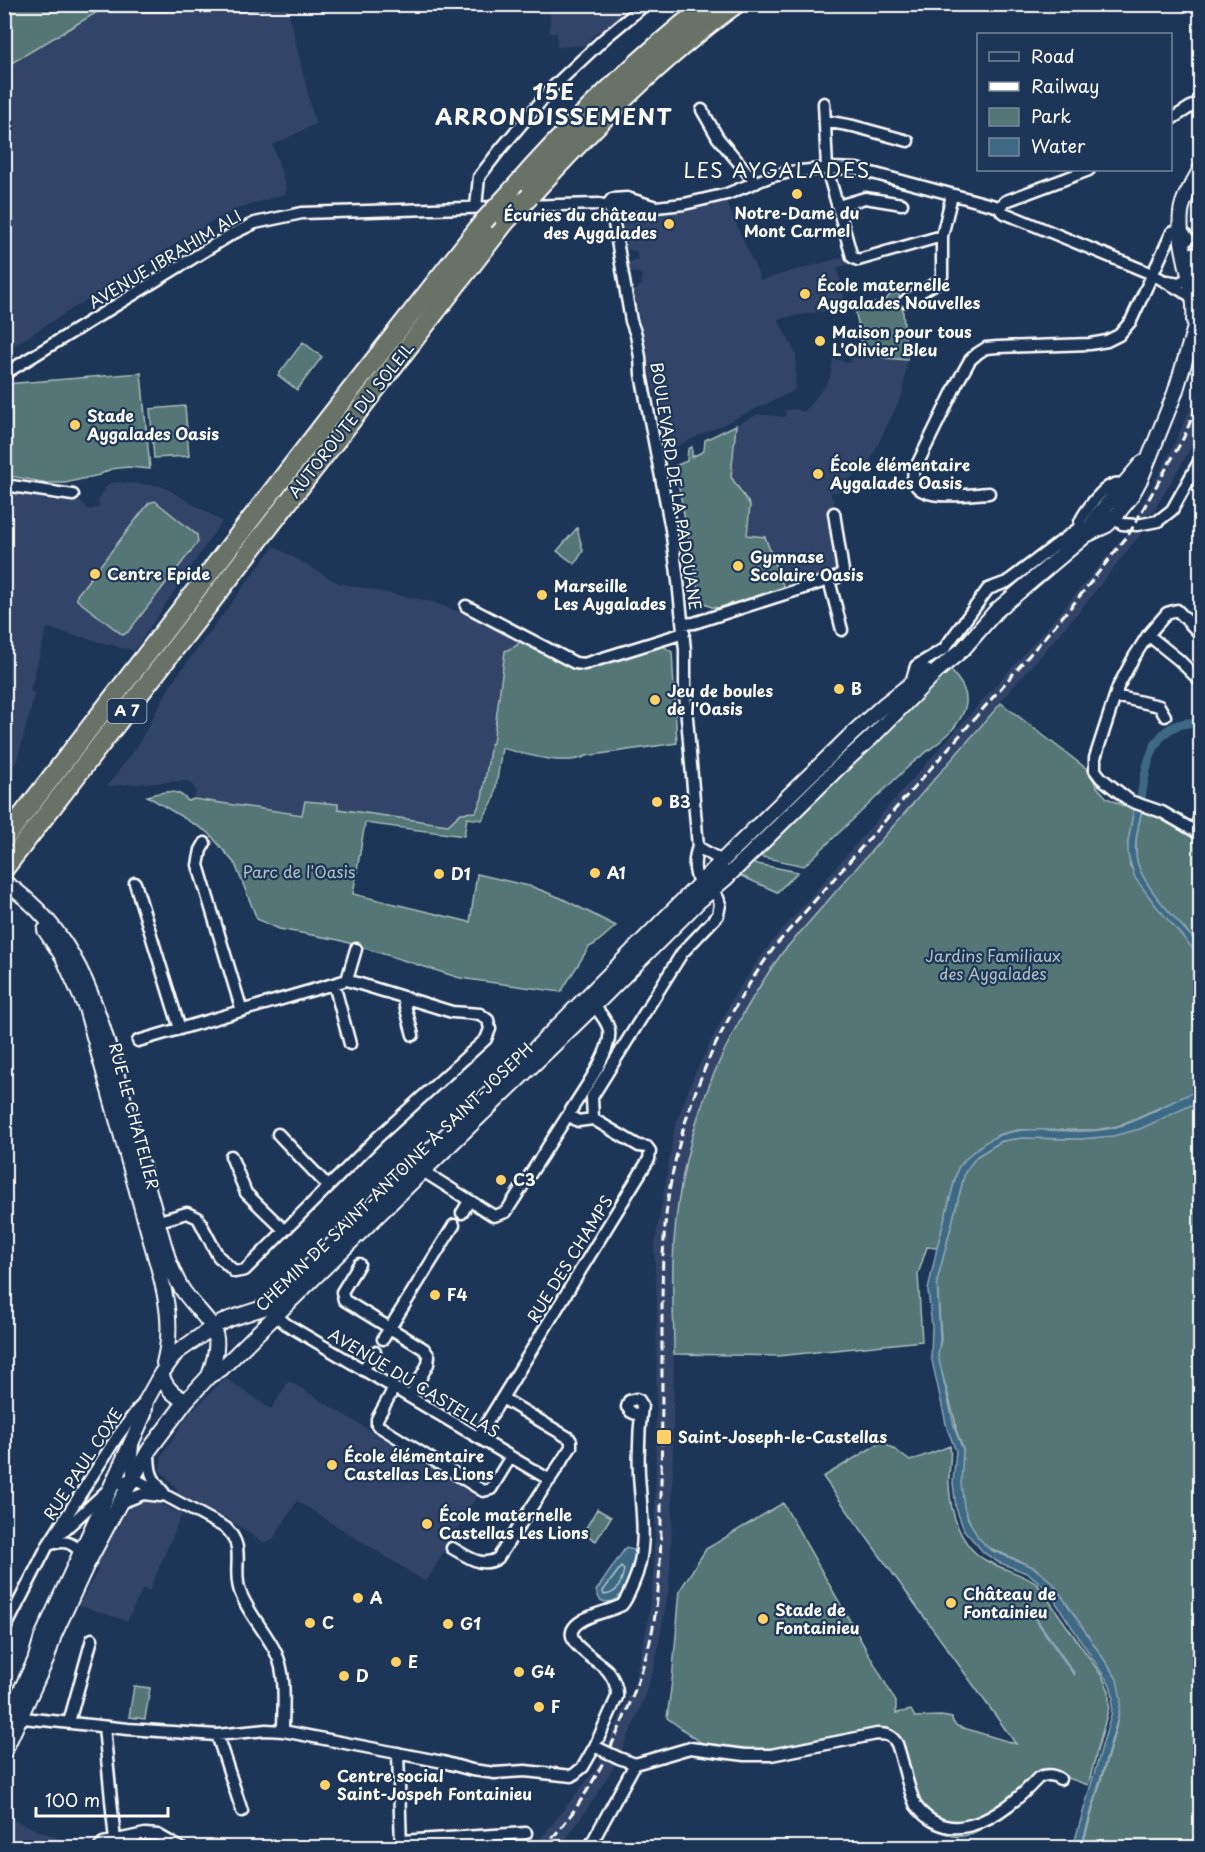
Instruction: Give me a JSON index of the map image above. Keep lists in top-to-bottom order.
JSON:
{
  "streets": {
    "highway": ["AUTOROUTE DU SOLEIL", "A 7"],
    "main road": ["RUE LE CHATELIER", "CHEMIN DE SAINT-ANTOINE À SAINT-JOSEPH"],
    "street": [
      "AVENUE IBRAHIM ALI",
      "BOULEVARD DE LA PADOUANE",
      "RUE DES CHAMPS",
      "AVENUE DU CASTELLAS",
      "RUE PAUL COXE"
    ]
  },
  "crossings": [
    ["AVENUE IBRAHIM ALI", "AUTOROUTE DU SOLEIL"],
    ["AVENUE IBRAHIM ALI", "BOULEVARD DE LA PADOUANE"],
    ["AUTOROUTE DU SOLEIL", "RUE LE CHATELIER"],
    ["RUE LE CHATELIER", "CHEMIN DE SAINT-ANTOINE À SAINT-JOSEPH"],
    ["CHEMIN DE SAINT-ANTOINE À SAINT-JOSEPH", "AVENUE DU CASTELLAS"],
    ["CHEMIN DE SAINT-ANTOINE À SAINT-JOSEPH", "RUE PAUL COXE"],
    ["RUE DES CHAMPS", "AVENUE DU CASTELLAS"]
  ],
  "districts": ["15E ARRONDISSEMENT", "LES AYGALADES"],
  "parks": ["Parc de l'Oasis", "Jardins Familiaux des Aygalades"],
  "places": {
    "other": [
      "Notre-Dame du Mont Carmel",
      "Écuries du château des Aygalades",
      "École maternelle Aygalades Nouvelles",
      "Maison pour tous L'Olivier Bleu",
      "Stade Aygalades Oasis",
      "École élémentaire Aygalades Oasis",
      "Gymnase Scolaire Oasis",
      "Centre Epide",
      "Marseille Les Aygalades",
      "B",
      "Jeu de boules de l'Oasis",
      "B3",
      "A1",
      "D1",
      "C3",
      "F4",
      "École élémentaire Castellas Les Lions",
      "École maternelle Castellas Les Lions",
      "A",
      "Château de Fontainieu",
      "Stade de Fontainieu",
      "C",
      "G1",
      "E",
      "G4",
      "D",
      "F",
      "Centre social Saint-Jospeh Fontainieu"
    ],
    "transit": ["Saint-Joseph-le-Castellas"]
  },
  "legend": [
    "Road",
    "Railway",
    "Park",
    "Water"
  ],
  "scale_bar": "100 m"
}
